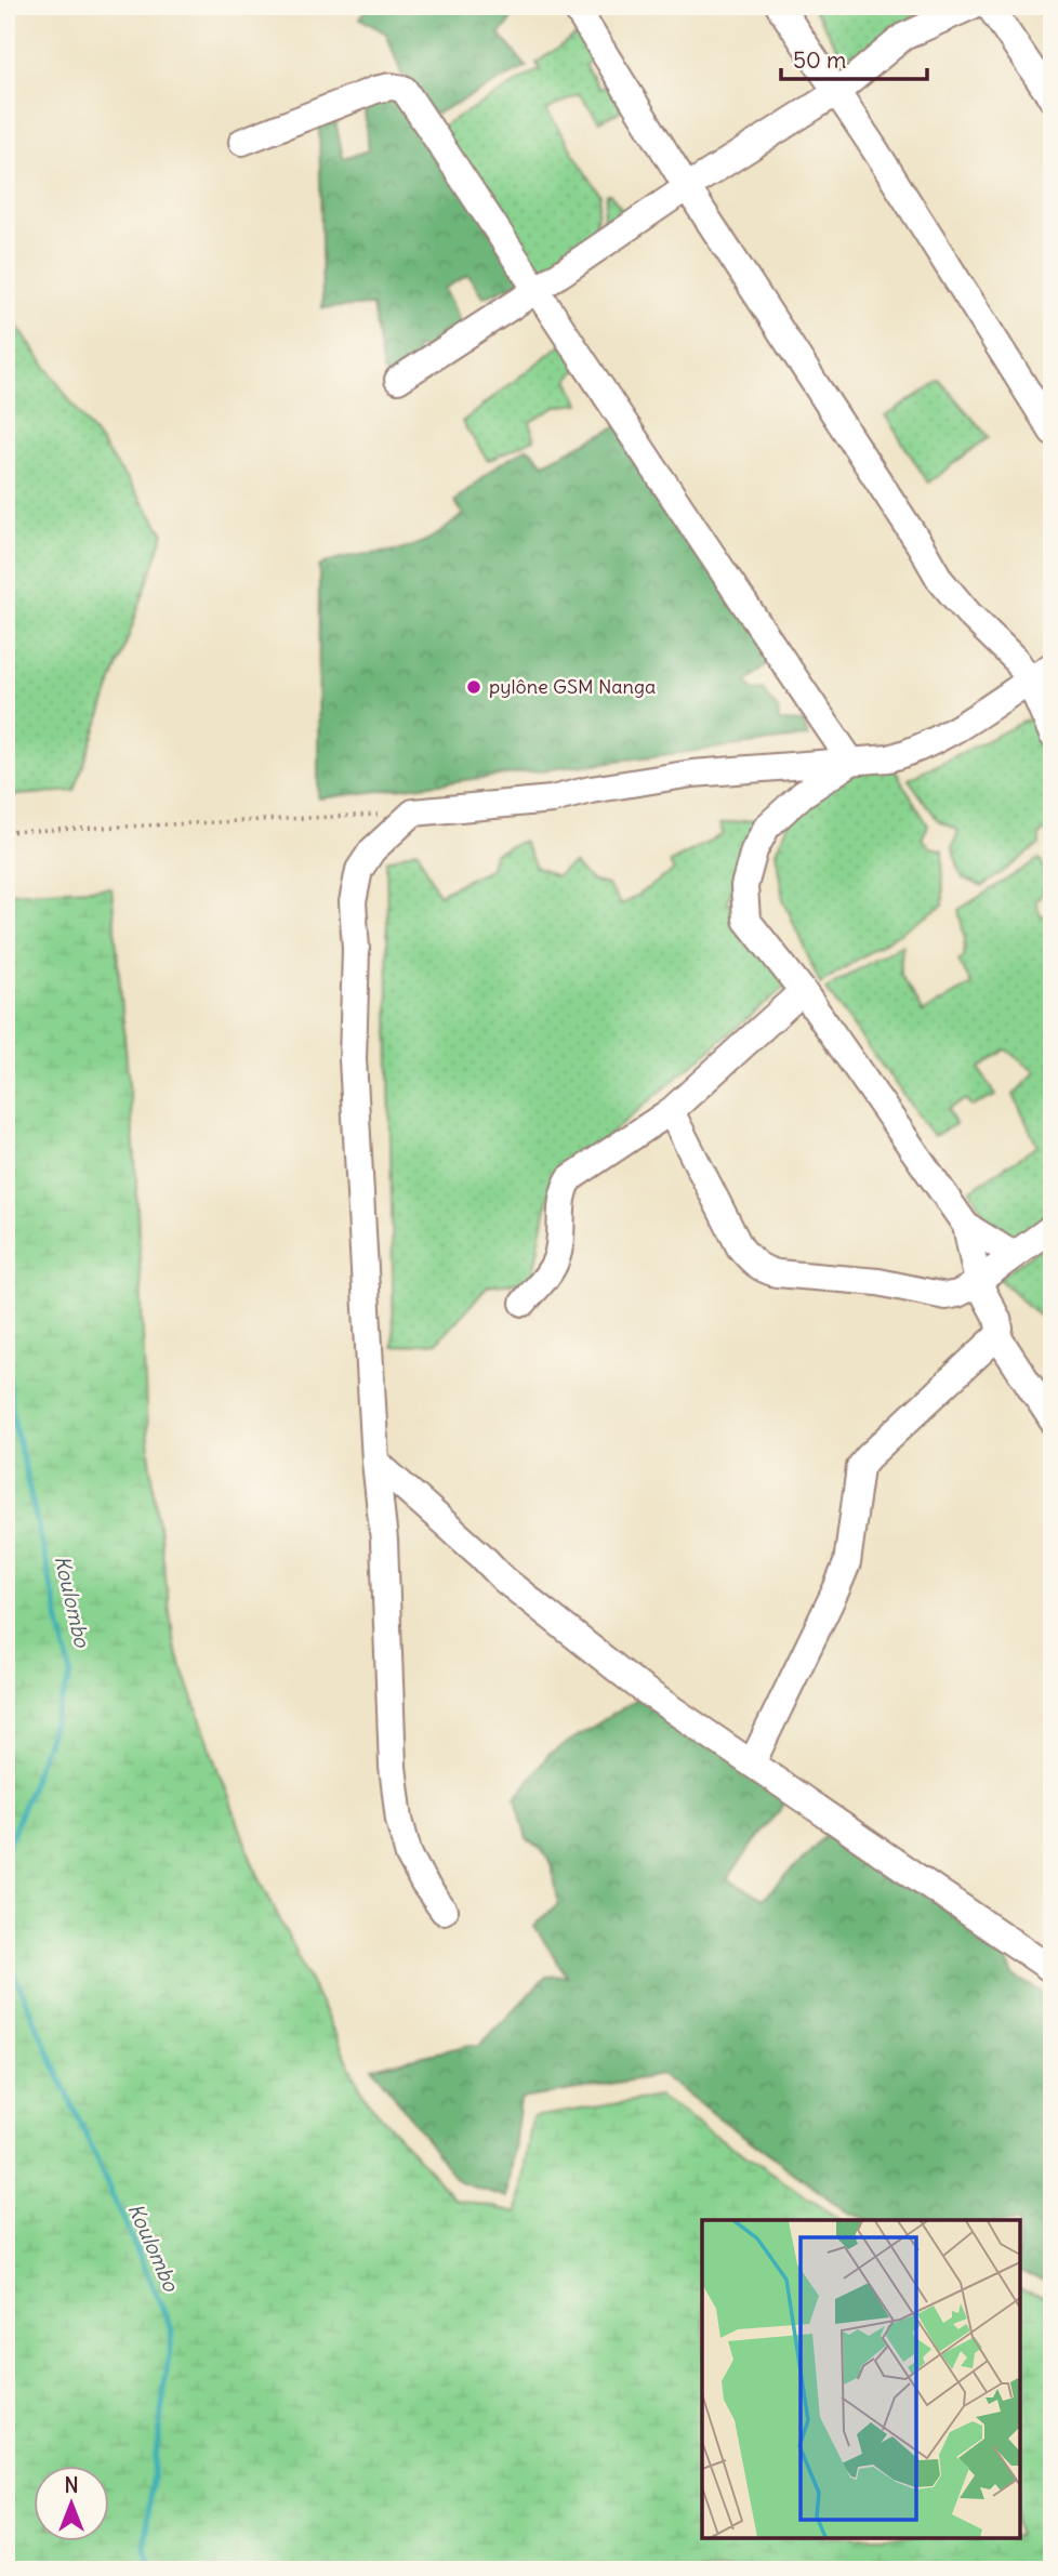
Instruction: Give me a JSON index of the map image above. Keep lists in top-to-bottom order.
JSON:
{
  "water": ["Koulombo"],
  "places": ["pylône GSM Nanga"],
  "scale_bar": "50 m",
  "north": "top"
}
